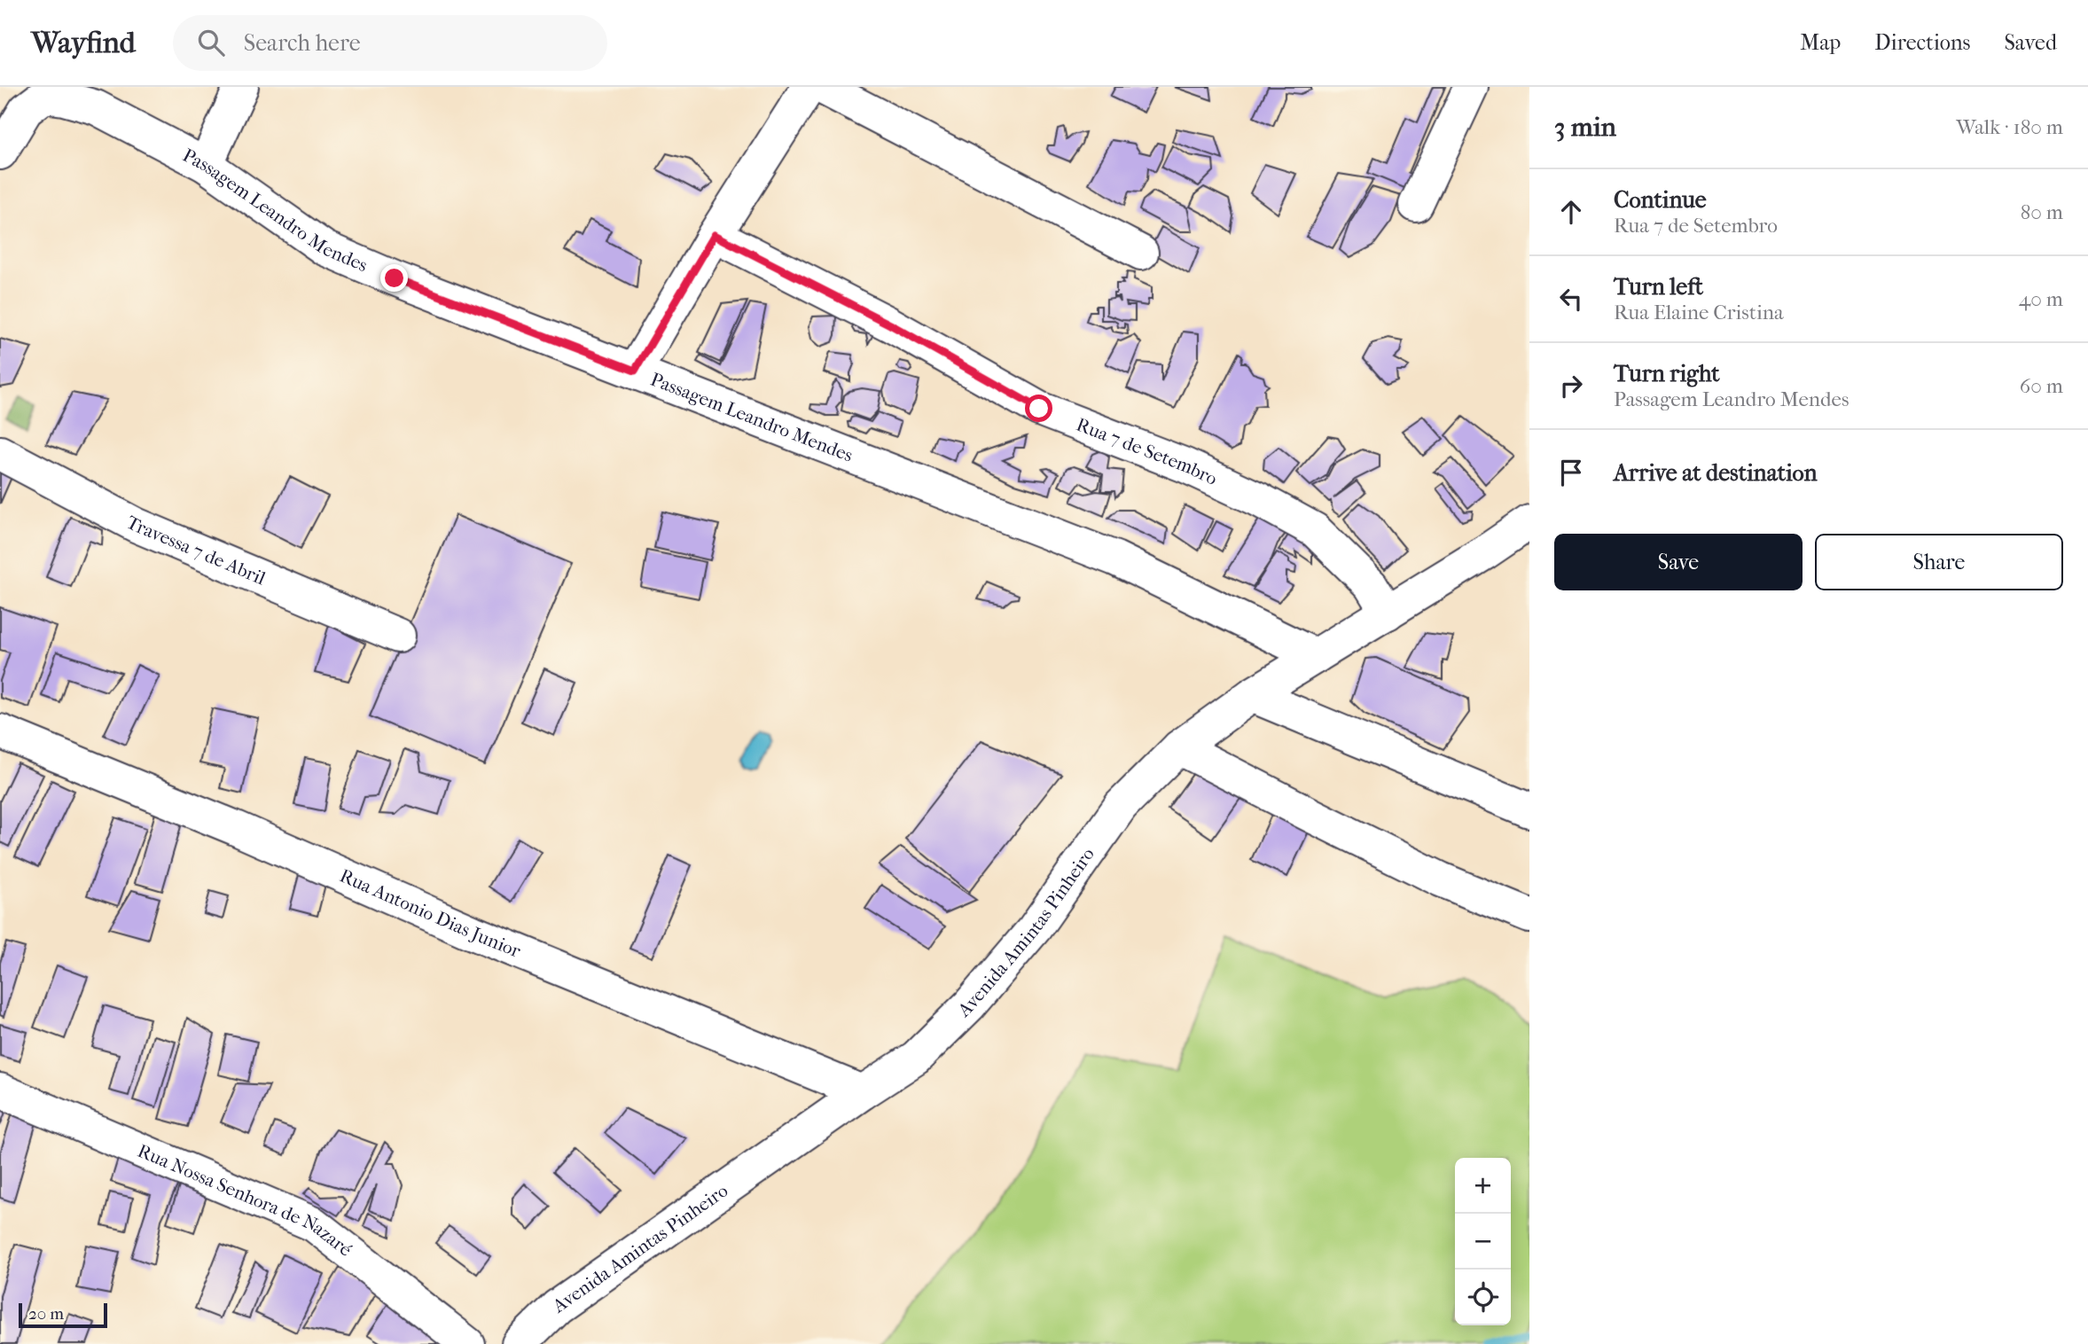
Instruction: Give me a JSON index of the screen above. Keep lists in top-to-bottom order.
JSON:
{
  "streets": {
    "street": [
      "Passagem Leandro Mendes",
      "Rua 7 de Setembro",
      "Travessa 7 de Abril",
      "Rua Antonio Dias Junior",
      "Avenida Amintas Pinheiro",
      "Rua Nossa Senhora de Nazaré"
    ]
  },
  "crossings": [
    ["Passagem Leandro Mendes", "Avenida Amintas Pinheiro"],
    ["Rua 7 de Setembro", "Avenida Amintas Pinheiro"],
    ["Rua Antonio Dias Junior", "Avenida Amintas Pinheiro"]
  ],
  "scale_bar": "20 m",
  "page": {
    "header": "Wayfind",
    "search": "Search here",
    "nav": ["Map", "Directions", "Saved"],
    "heading": ["3 min", "Walk · 180 m"],
    "list": [
      ["Continue", "Rua 7 de Setembro", "80 m"],
      ["Turn left", "Rua Elaine Cristina", "40 m"],
      ["Turn right", "Passagem Leandro Mendes", "60 m"],
      "Arrive at destination"
    ],
    "buttons": ["Save", "Share"],
    "map_buttons": ["+", "−"],
    "scale": "20 m"
  }
}
